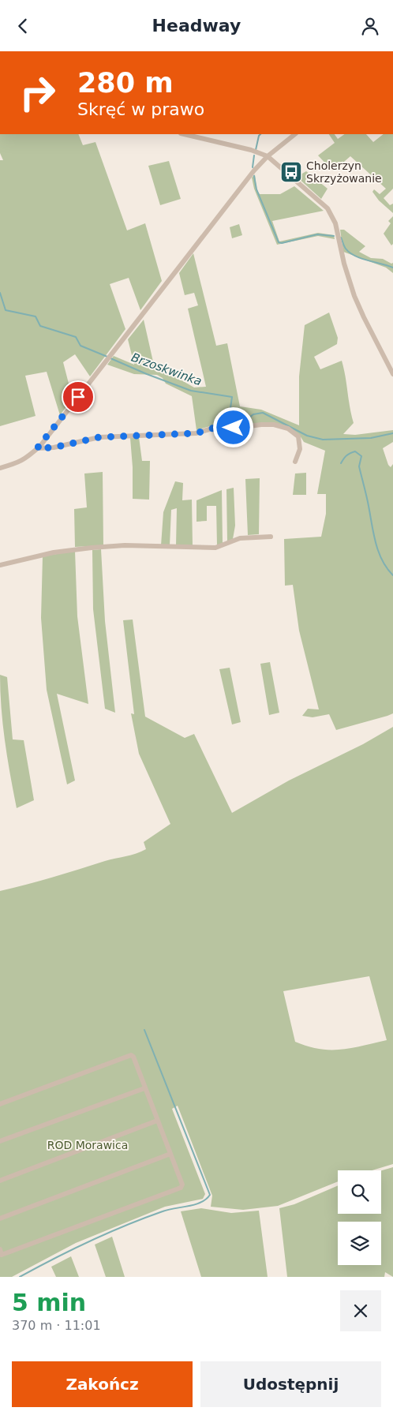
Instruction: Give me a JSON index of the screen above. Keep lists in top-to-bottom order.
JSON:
{
  "water": ["Brzoskwinka"],
  "parks": ["ROD Morawica"],
  "places": {
    "bus stop": ["Cholerzyn Skrzyżowanie"]
  },
  "page": {
    "header": "Headway",
    "turn": ["280 m", "Skręć w prawo"],
    "heading": ["5 min", "370 m · 11:01"],
    "buttons": ["Zakończ", "Udostępnij"]
  }
}
